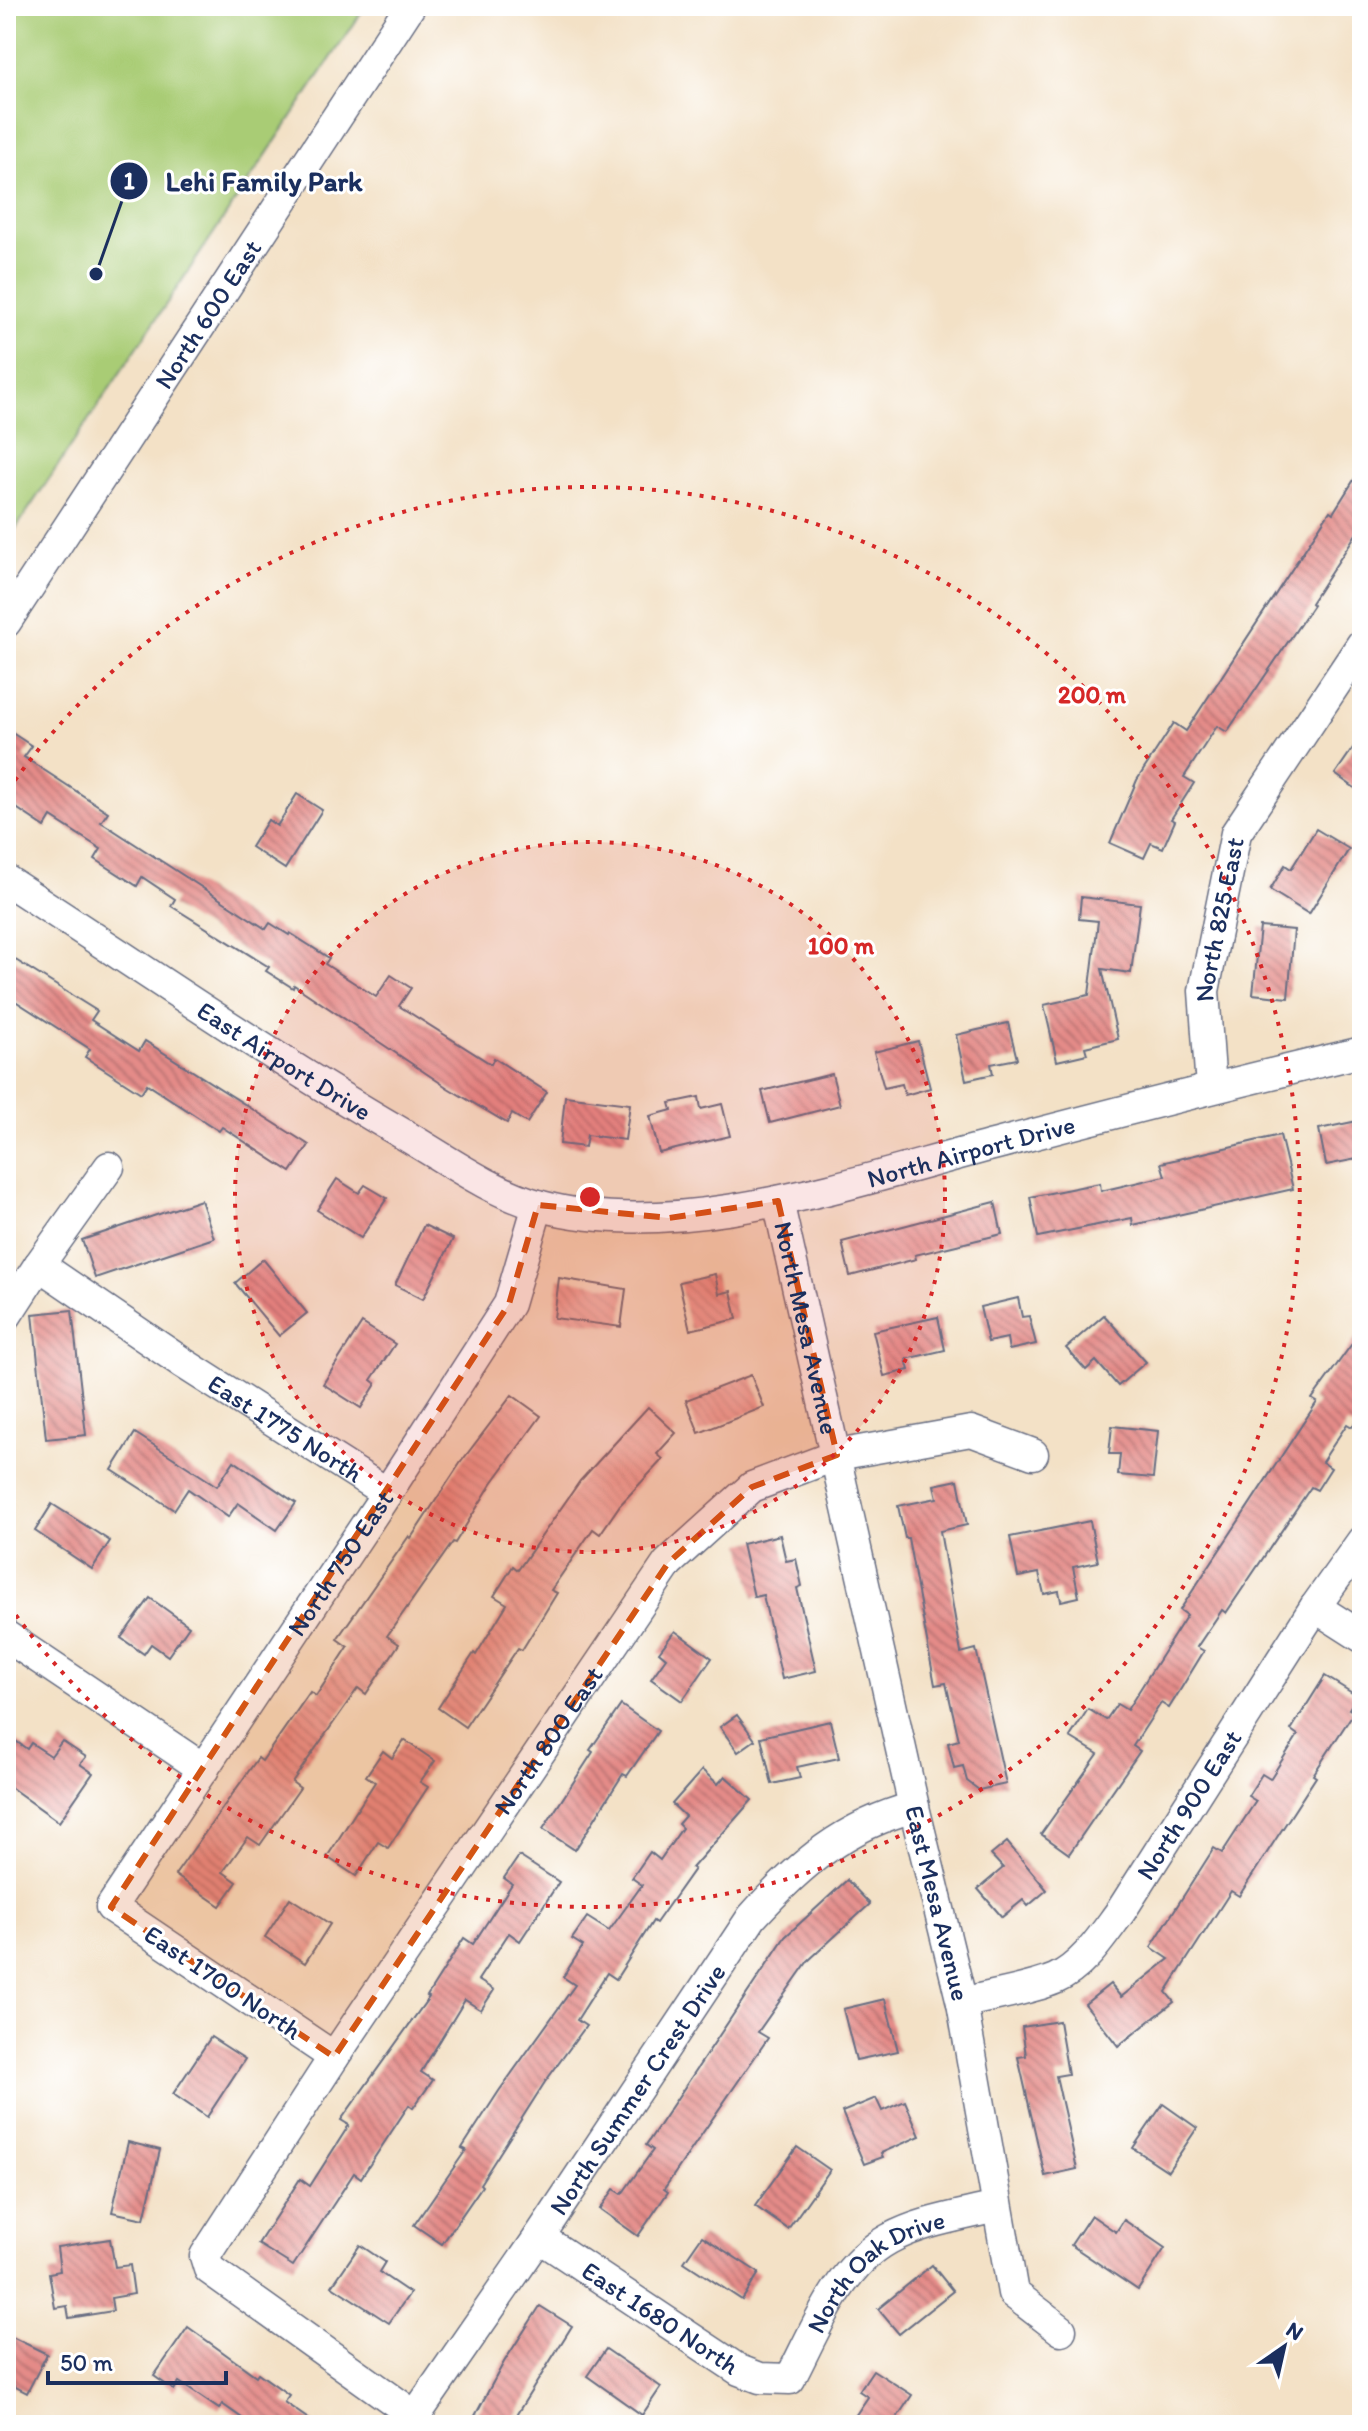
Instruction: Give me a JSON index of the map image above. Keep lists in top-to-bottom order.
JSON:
{
  "streets": {
    "street": [
      "North 600 East",
      "North 825 East",
      "East Airport Drive",
      "North Airport Drive",
      "North Mesa Avenue",
      "East 1775 North",
      "North 750 East",
      "North 800 East",
      "North 900 East",
      "East Mesa Avenue",
      "East 1700 North",
      "North Summer Crest Drive",
      "North Oak Drive",
      "East 1680 North"
    ]
  },
  "crossings": [
    ["North 825 East", "North Airport Drive"],
    ["East Airport Drive", "North Airport Drive"],
    ["East Airport Drive", "North 750 East"],
    ["North Airport Drive", "North Mesa Avenue"],
    ["North Mesa Avenue", "North 800 East"],
    ["North Mesa Avenue", "East Mesa Avenue"],
    ["East 1775 North", "North 750 East"],
    ["North 750 East", "East 1700 North"],
    ["North 800 East", "East Mesa Avenue"],
    ["North 800 East", "East 1700 North"],
    ["North 800 East", "North Summer Crest Drive"],
    ["North 900 East", "East Mesa Avenue"],
    ["East Mesa Avenue", "North Summer Crest Drive"],
    ["East Mesa Avenue", "North Oak Drive"],
    ["North Summer Crest Drive", "East 1680 North"],
    ["North Oak Drive", "East 1680 North"]
  ],
  "places": ["Lehi Family Park"],
  "scale_bar": "50 m",
  "north": "top right",
  "rings": ["200 m", "100 m"]
}
